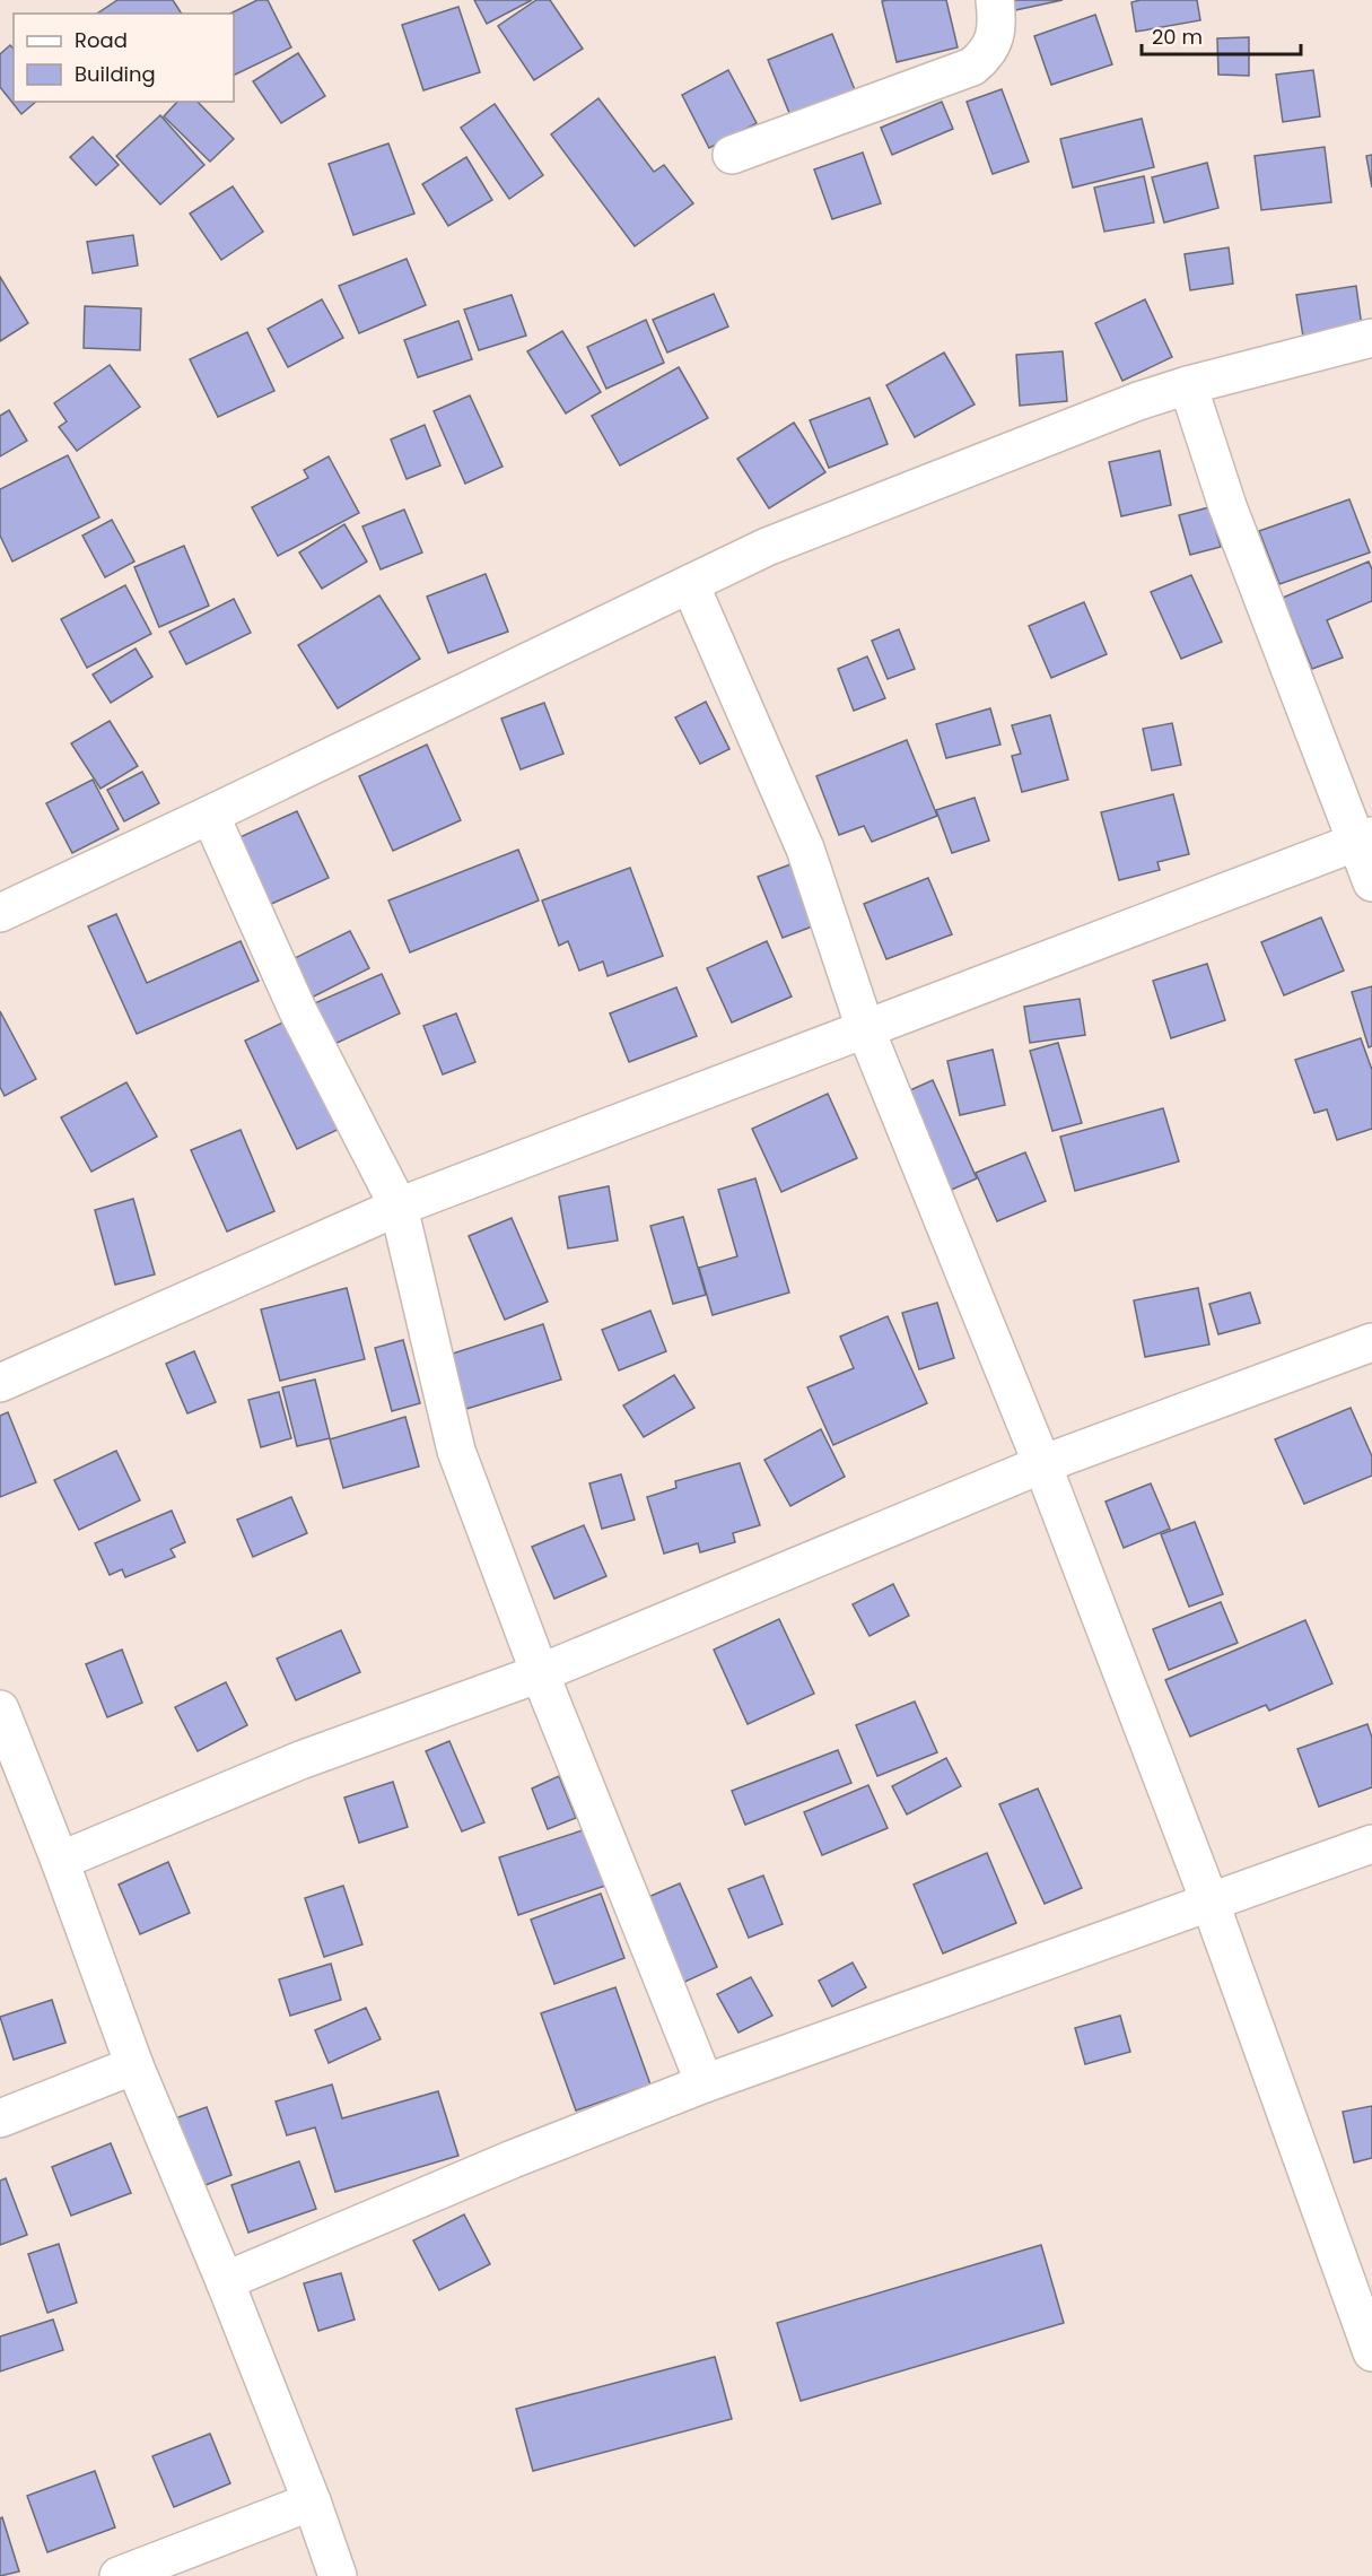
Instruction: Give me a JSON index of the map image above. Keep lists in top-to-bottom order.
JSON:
{
  "legend": ["Road", "Building"],
  "scale_bar": "20 m"
}
